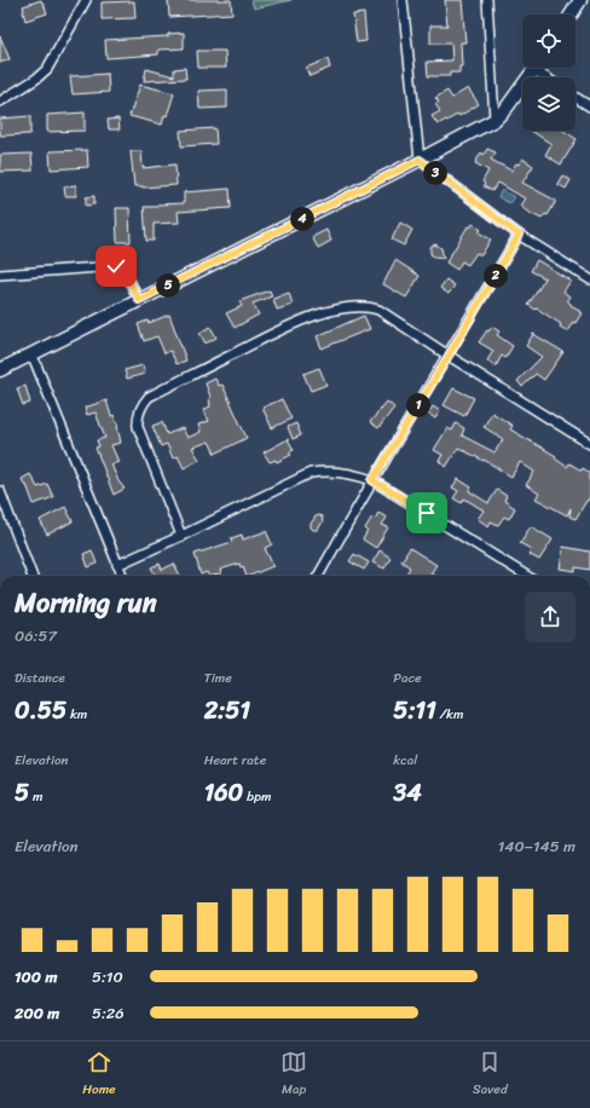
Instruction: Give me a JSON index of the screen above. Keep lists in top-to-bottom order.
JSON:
{
  "page": {
    "pins": [
      "3",
      "4",
      "2",
      "5",
      "1"
    ],
    "heading": ["Morning run", "06:57"],
    "stats": [
      ["Distance", "0.55 km"],
      ["Time", "2:51"],
      ["Pace", "5:11 /km"],
      ["Elevation", "5 m"],
      ["Heart rate", "160 bpm"],
      ["kcal", "34"]
    ],
    "chart": ["Elevation", "140–145 m"],
    "list": [
      {
        "name": "100 m",
        "note": "5:10"
      },
      {
        "name": "200 m",
        "note": "5:26"
      }
    ],
    "tabs": ["Home", "Map", "Saved"]
  }
}
